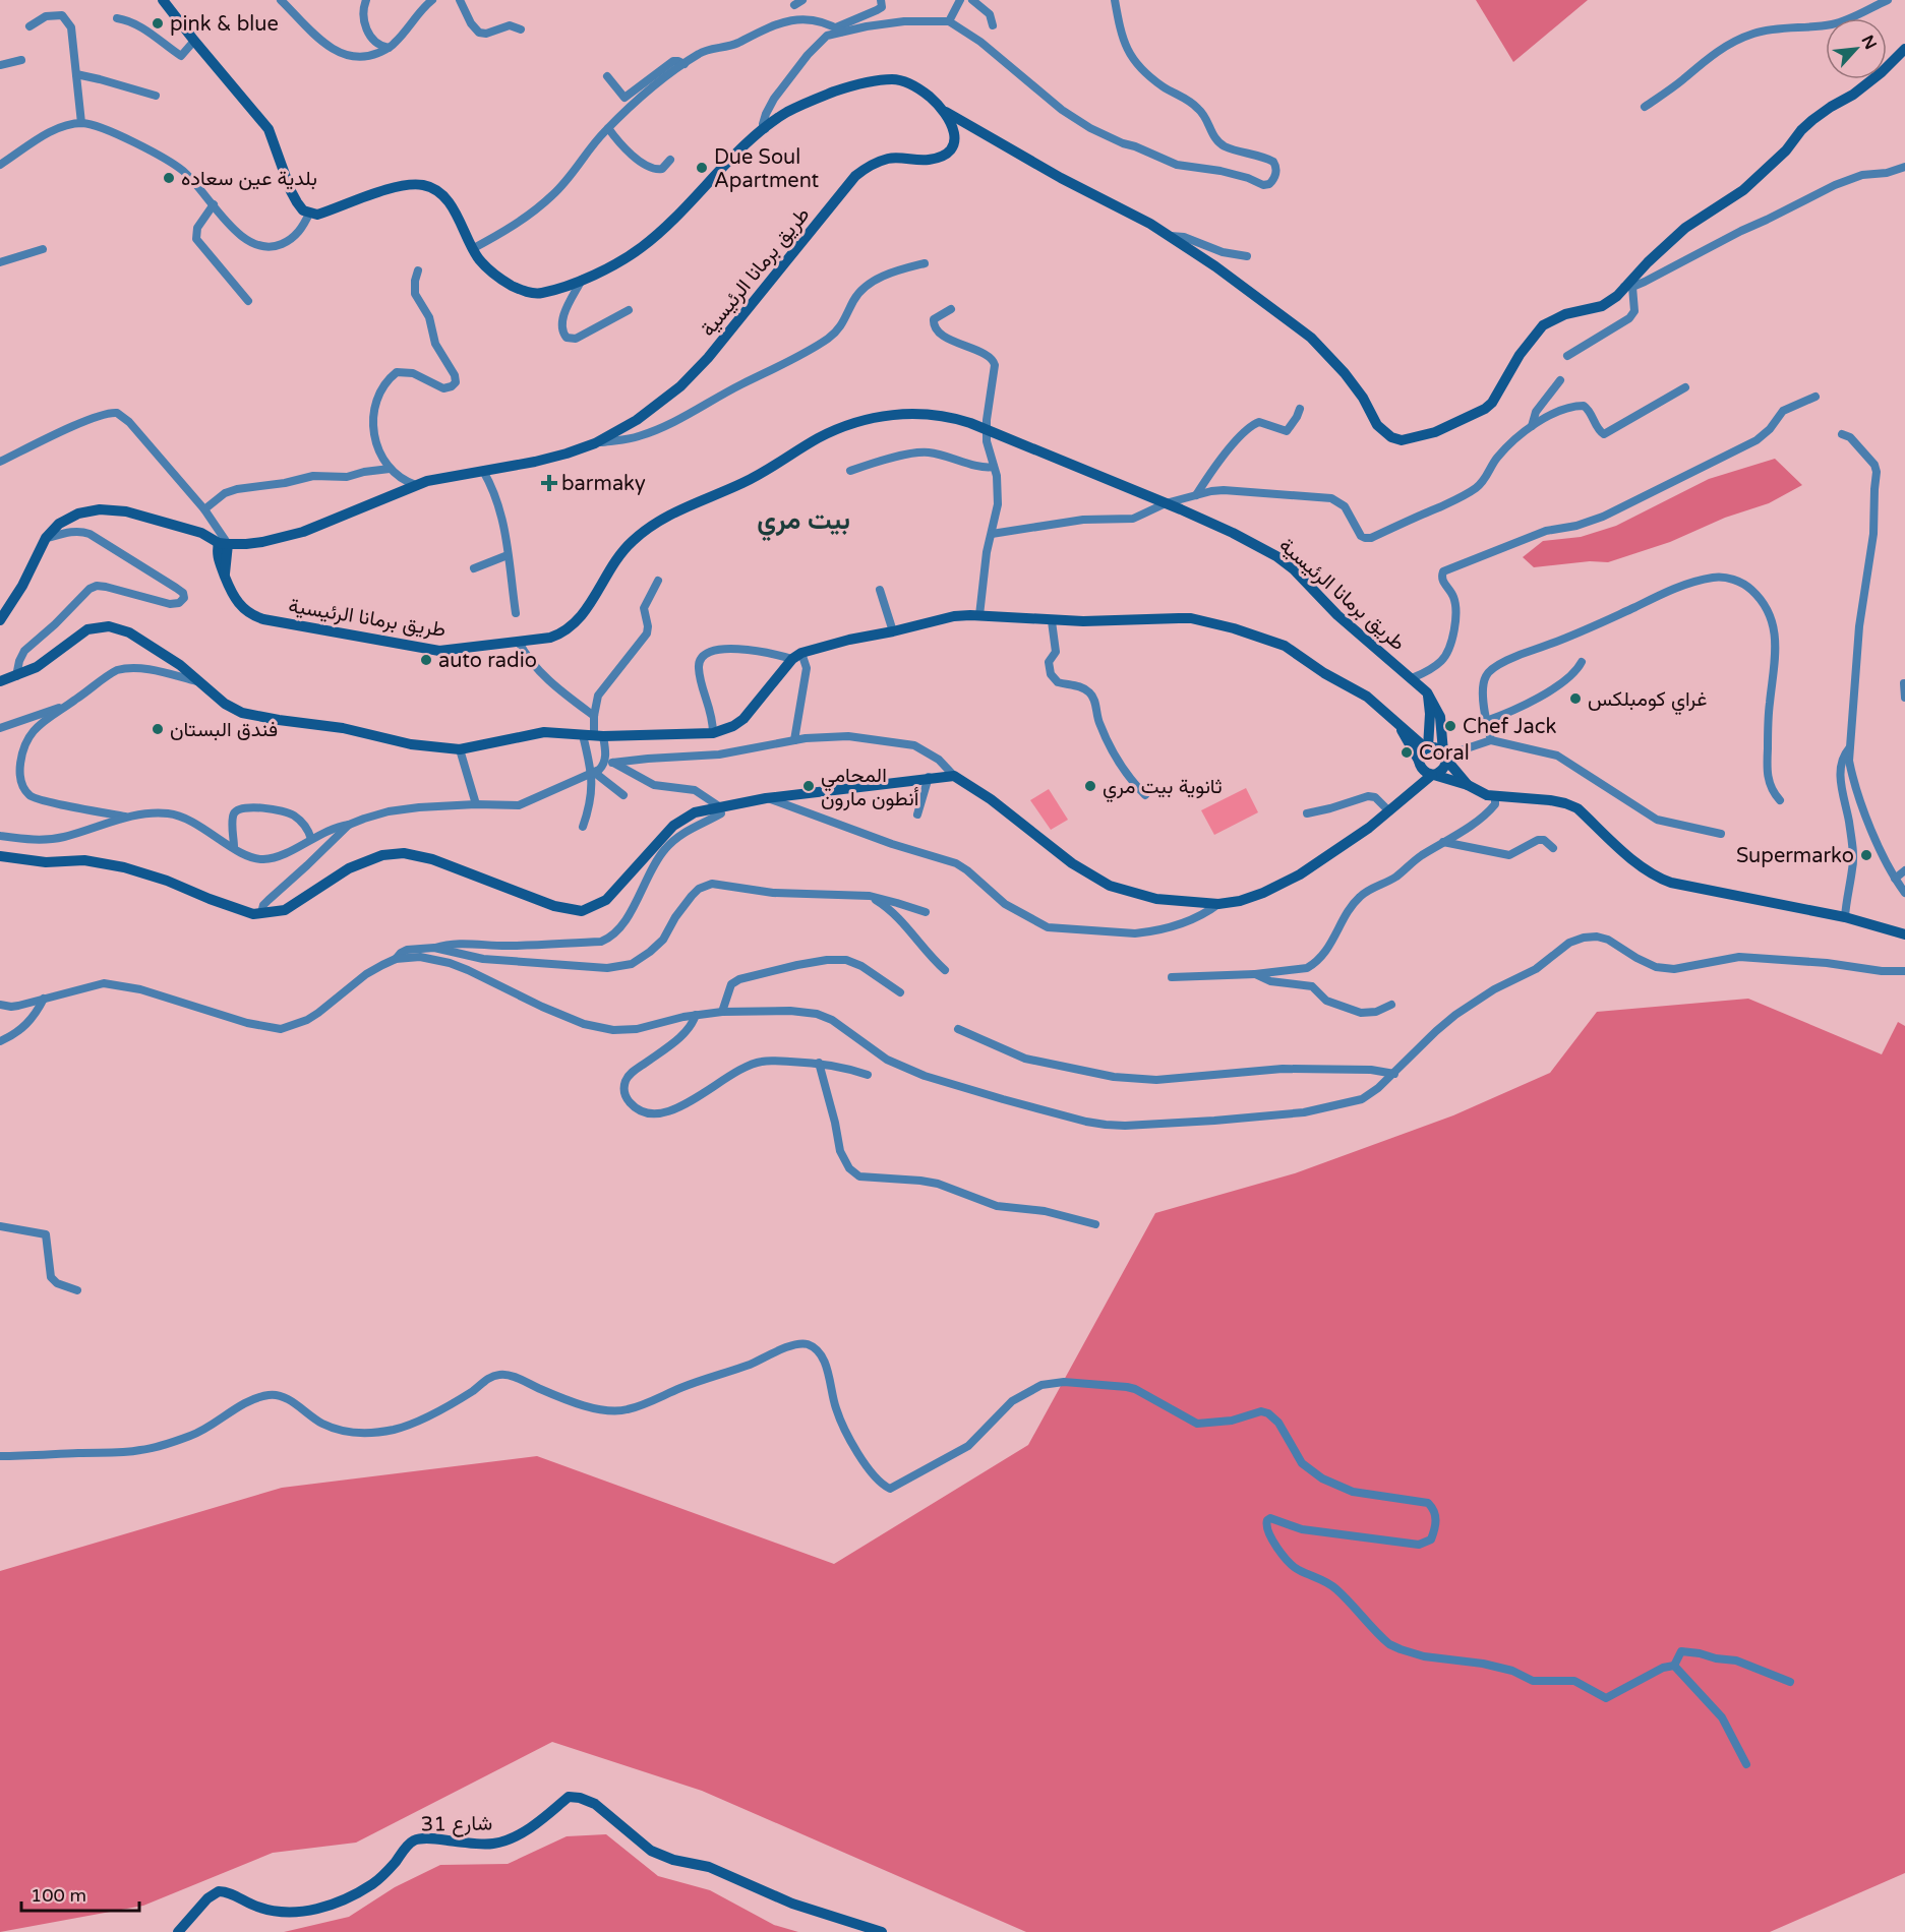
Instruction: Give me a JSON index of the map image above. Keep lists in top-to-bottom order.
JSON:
{
  "streets": {
    "main road": ["طريق برمانا الرئيسية", "شارع 31"]
  },
  "districts": ["بيت مري"],
  "places": {
    "other": [
      "pink & blue",
      "Due Soul Apartment",
      "بلدية عين سعاده",
      "auto radio",
      "غراي كومبلكس",
      "Chef Jack",
      "فندق البستان",
      "Coral",
      "المحامي أنطون مارون",
      "ثانوية بيت مري",
      "Supermarko"
    ],
    "health": ["barmaky"]
  },
  "scale_bar": "100 m",
  "north": "top right"
}
